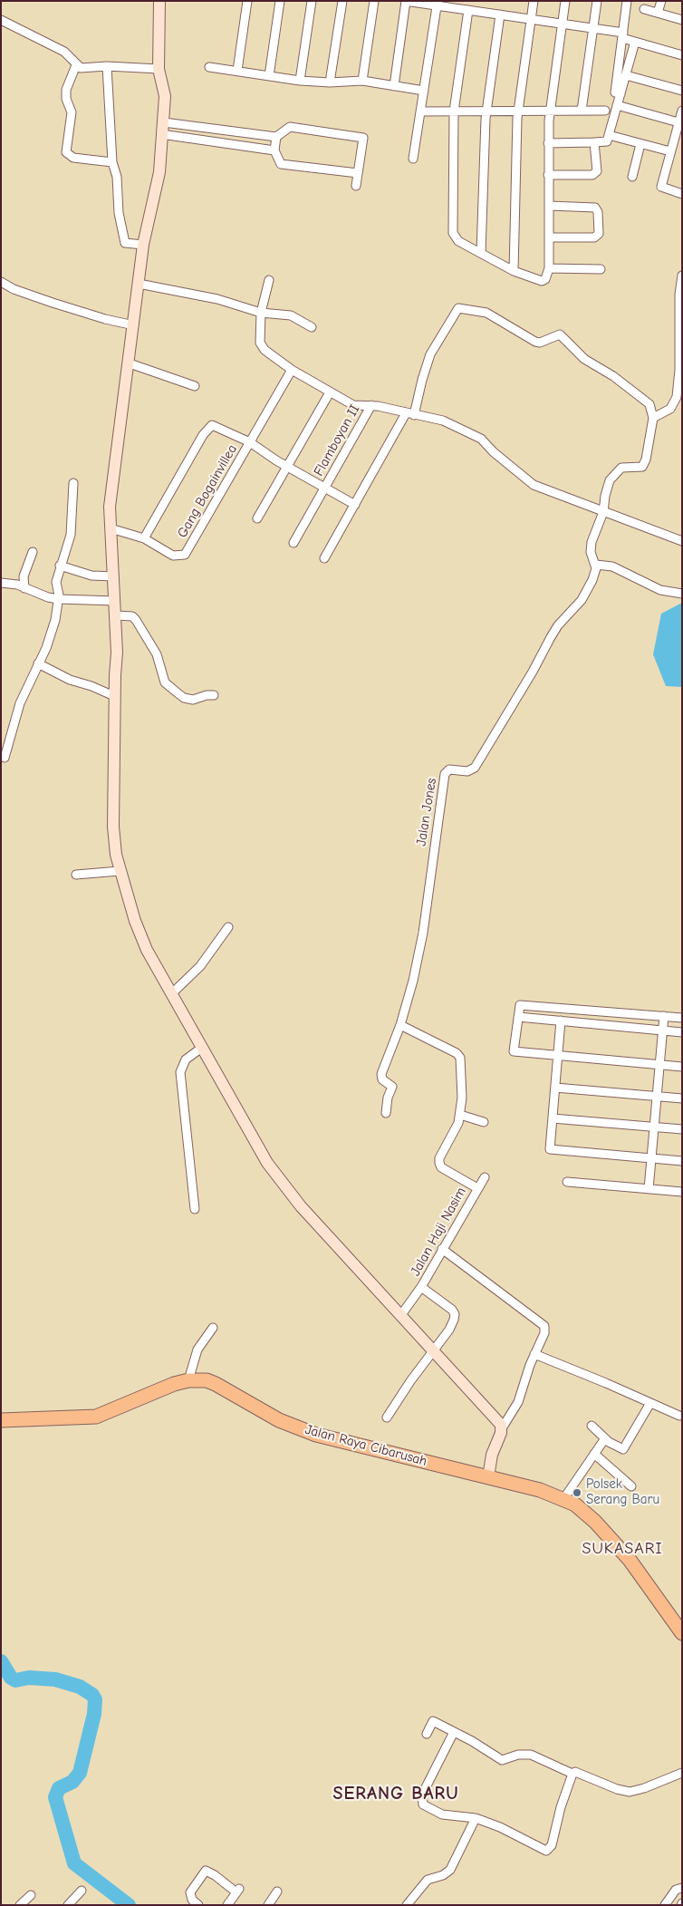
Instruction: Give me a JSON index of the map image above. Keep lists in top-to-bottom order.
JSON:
{
  "streets": {
    "main road": ["Jalan Raya Cibarusah"],
    "street": [
      "Flamboyan II",
      "Gang Bogainvillea",
      "Jalan Jones",
      "Jalan Haji Nasim"
    ]
  },
  "crossings": [
    ["Jalan Jones", "Jalan Haji Nasim"]
  ],
  "districts": ["SUKASARI", "SERANG BARU"],
  "places": ["Polsek Serang Baru"]
}
